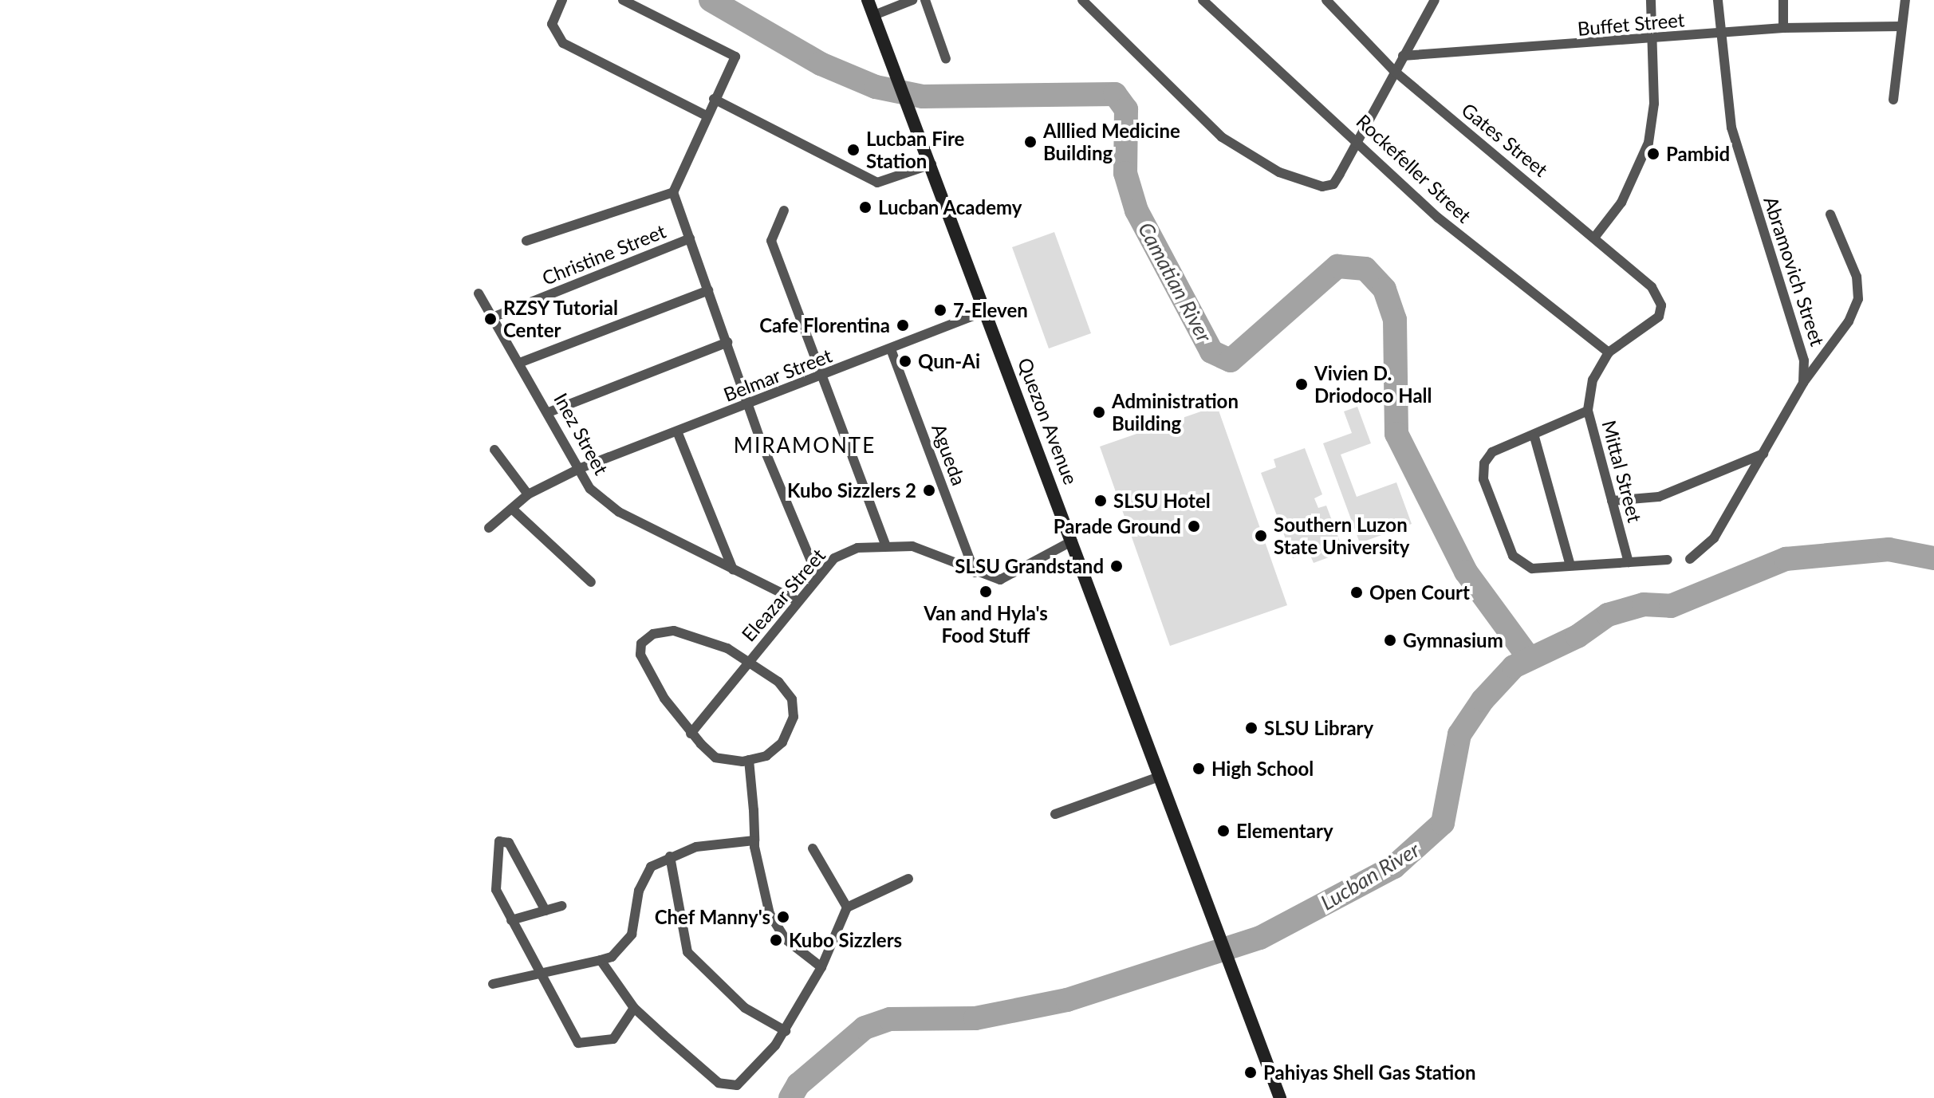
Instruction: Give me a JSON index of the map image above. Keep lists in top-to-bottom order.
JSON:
{
  "streets": {
    "main road": ["Quezon Avenue"],
    "street": [
      "Buffet Street",
      "Gates Street",
      "Rockefeller Street",
      "Christine Street",
      "Abramovich Street",
      "Belmar Street",
      "Inez Street",
      "Agueda",
      "Mittal Street",
      "Eleazar Street"
    ]
  },
  "crossings": [
    ["Buffet Street", "Abramovich Street"],
    ["Gates Street", "Mittal Street"],
    ["Rockefeller Street", "Mittal Street"],
    ["Christine Street", "Inez Street"],
    ["Belmar Street", "Quezon Avenue"],
    ["Belmar Street", "Inez Street"],
    ["Belmar Street", "Agueda"],
    ["Quezon Avenue", "Eleazar Street"],
    ["Inez Street", "Eleazar Street"],
    ["Agueda", "Eleazar Street"]
  ],
  "districts": ["MIRAMONTE"],
  "water": ["Camatian River", "Lucban River"],
  "places": [
    "Alllied Medicine Building",
    "Lucban Fire Station",
    "Pambid",
    "Lucban Academy",
    "7-Eleven",
    "RZSY Tutorial Center",
    "Cafe Florentina",
    "Qun-Ai",
    "Vivien D. Driodoco Hall",
    "Administration Building",
    "Kubo Sizzlers 2",
    "SLSU Hotel",
    "Parade Ground",
    "Southern Luzon State University",
    "SLSU Grandstand",
    "Van and Hyla's Food Stuff",
    "Open Court",
    "Gymnasium",
    "SLSU Library",
    "High School",
    "Elementary",
    "Chef Manny's",
    "Kubo Sizzlers",
    "Pahiyas Shell Gas Station"
  ]
}
